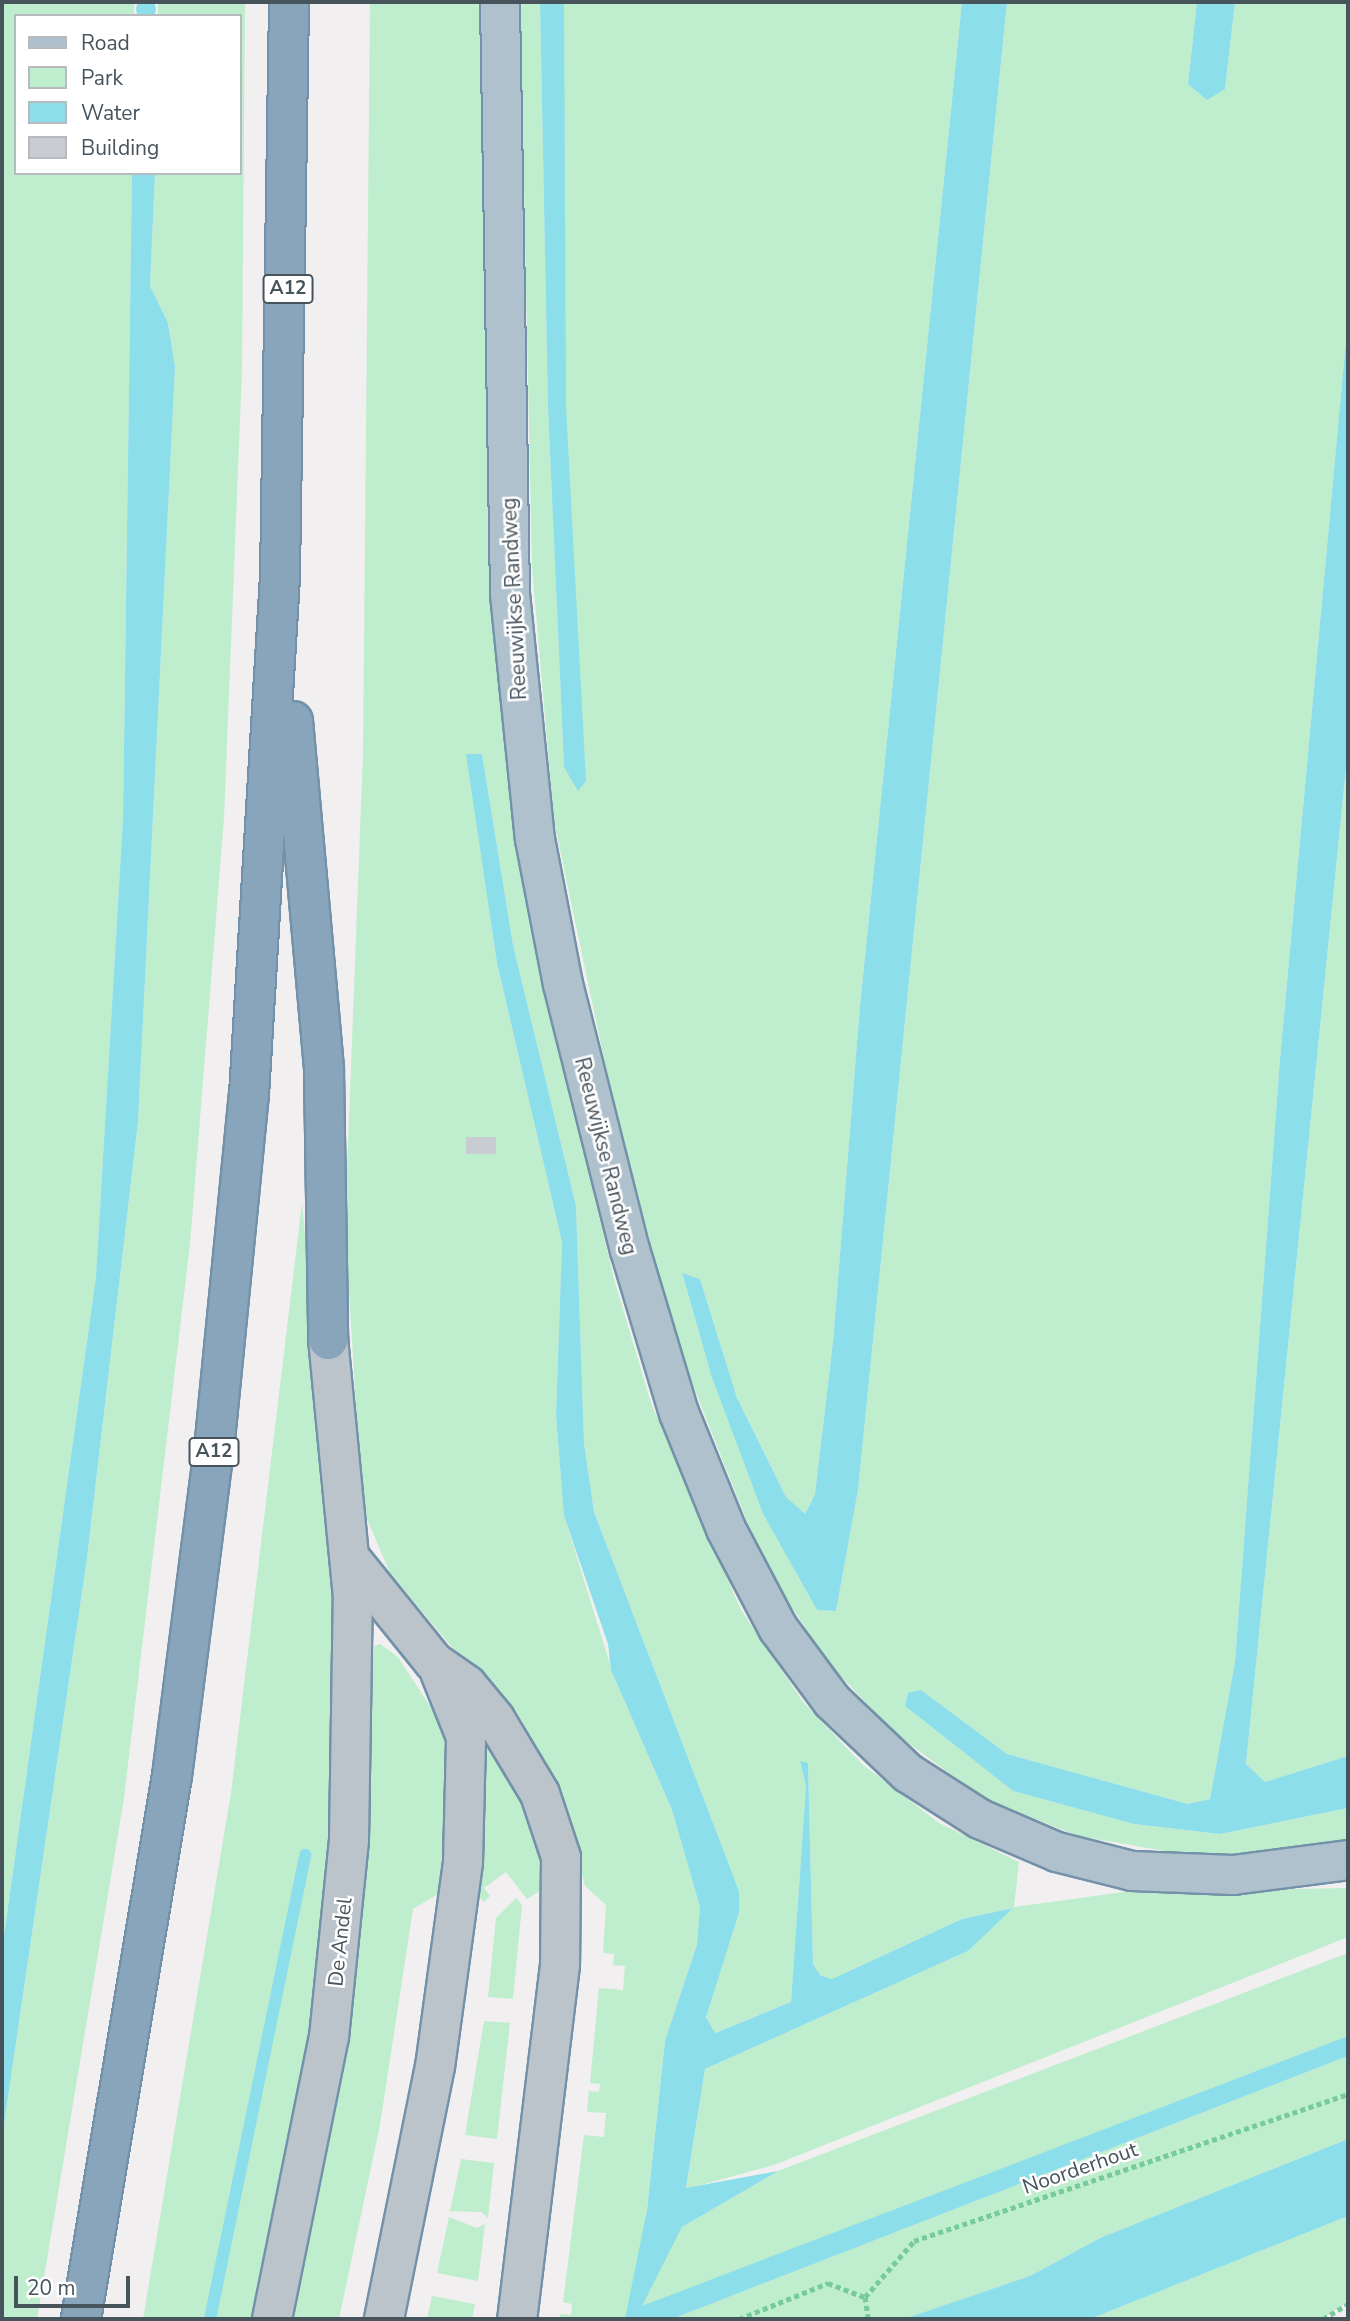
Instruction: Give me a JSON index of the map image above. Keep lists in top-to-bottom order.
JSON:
{
  "streets": {
    "highway": ["A12"],
    "main road": ["Reeuwijkse Randweg"],
    "lane": ["De Andel"],
    "path": ["Noorderhout"]
  },
  "crossings": [
    ["A12", "De Andel"]
  ],
  "legend": [
    "Road",
    "Park",
    "Water",
    "Building"
  ],
  "scale_bar": "20 m"
}
